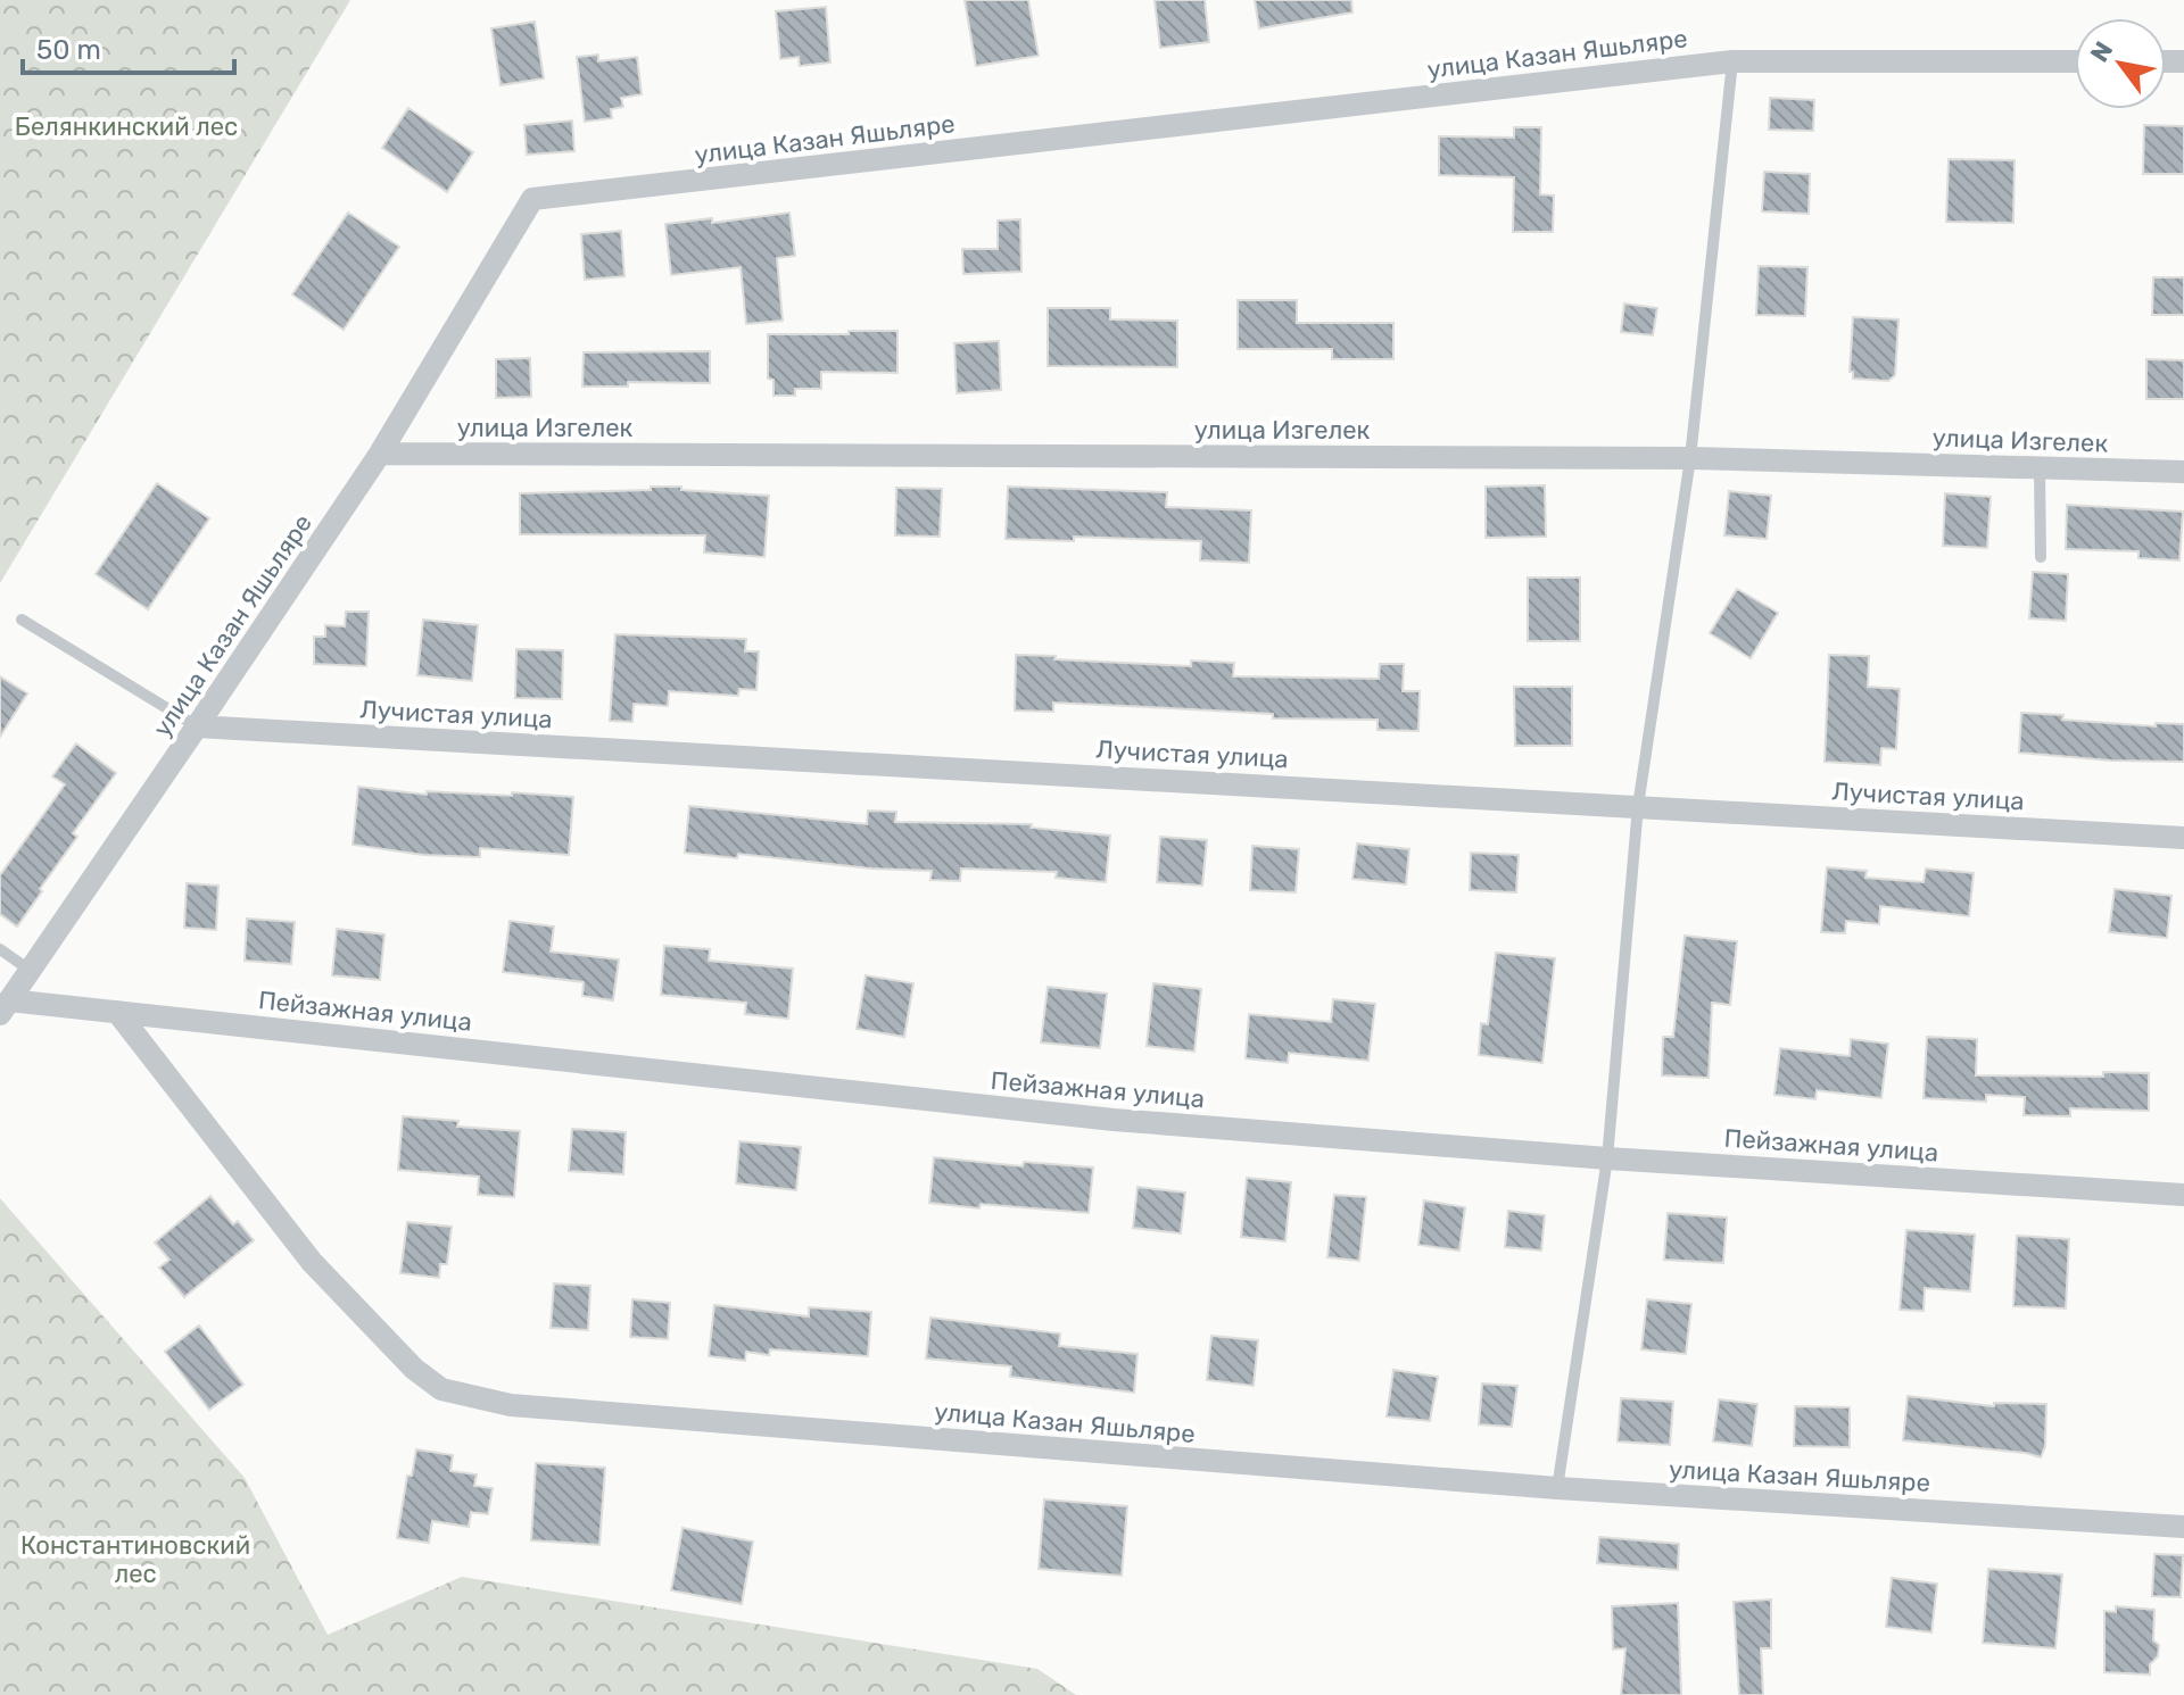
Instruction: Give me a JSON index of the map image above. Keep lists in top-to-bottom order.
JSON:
{
  "streets": {
    "street": [
      "улица Казан Яшьляре",
      "улица Изгелек",
      "Лучистая улица",
      "Пейзажная улица"
    ]
  },
  "crossings": [
    ["улица Казан Яшьляре", "улица Изгелек"],
    ["улица Казан Яшьляре", "Лучистая улица"],
    ["улица Казан Яшьляре", "Пейзажная улица"]
  ],
  "parks": ["Белянкинский лес", "Константиновский лес"],
  "scale_bar": "50 m",
  "north": "top left"
}
